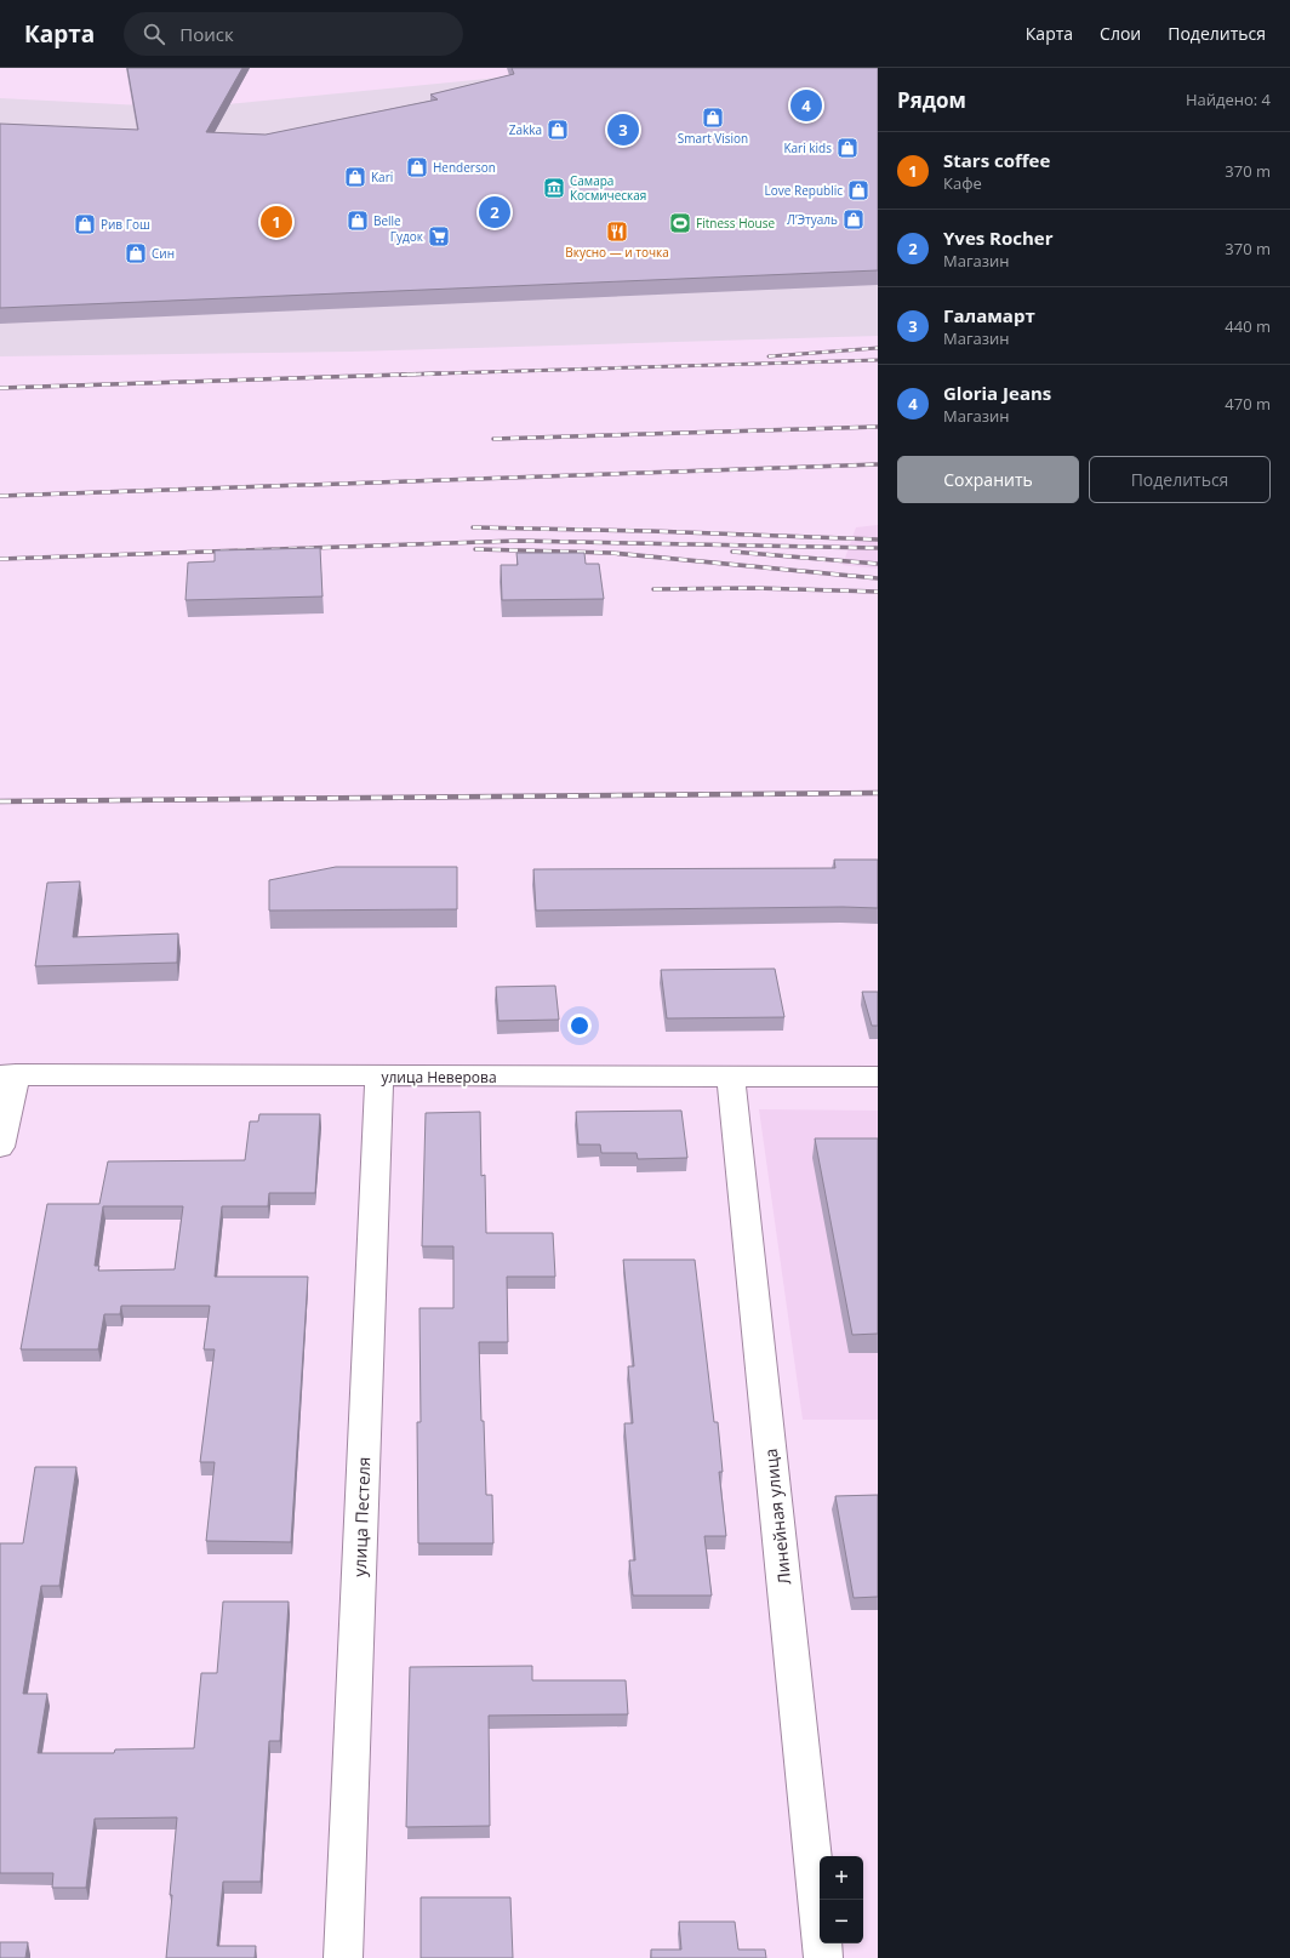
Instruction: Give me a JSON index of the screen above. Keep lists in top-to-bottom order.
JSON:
{
  "streets": {
    "street": ["улица Неверова", "улица Пестеля", "Линейная улица"]
  },
  "crossings": [
    ["улица Неверова", "улица Пестеля"],
    ["улица Неверова", "Линейная улица"]
  ],
  "places": {
    "shop": [
      "Smart Vision",
      "Zakka",
      "Kari kids",
      "Henderson",
      "Kari",
      "Love Republic",
      "Л’Этуаль",
      "Belle",
      "Рив Гош",
      "Син"
    ],
    "museum": ["Самара Космическая"],
    "sports": ["Fitness House"],
    "restaurant": ["Вкусно — и точка"],
    "supermarket": ["Гудок"]
  },
  "page": {
    "header": "Карта",
    "search": "Поиск",
    "nav": ["Карта", "Слои", "Поделиться"],
    "heading": ["Рядом", "Найдено: 4"],
    "pins": [
      "4",
      "3",
      "2",
      "1"
    ],
    "list": [
      {
        "mark": "1",
        "name": "Stars coffee",
        "note": "Кафе",
        "value": "370 m"
      },
      {
        "mark": "2",
        "name": "Yves Rocher",
        "note": "Магазин",
        "value": "370 m"
      },
      {
        "mark": "3",
        "name": "Галамарт",
        "note": "Магазин",
        "value": "440 m"
      },
      {
        "mark": "4",
        "name": "Gloria Jeans",
        "note": "Магазин",
        "value": "470 m"
      }
    ],
    "buttons": ["Сохранить", "Поделиться"],
    "map_buttons": ["+", "−"]
  }
}
